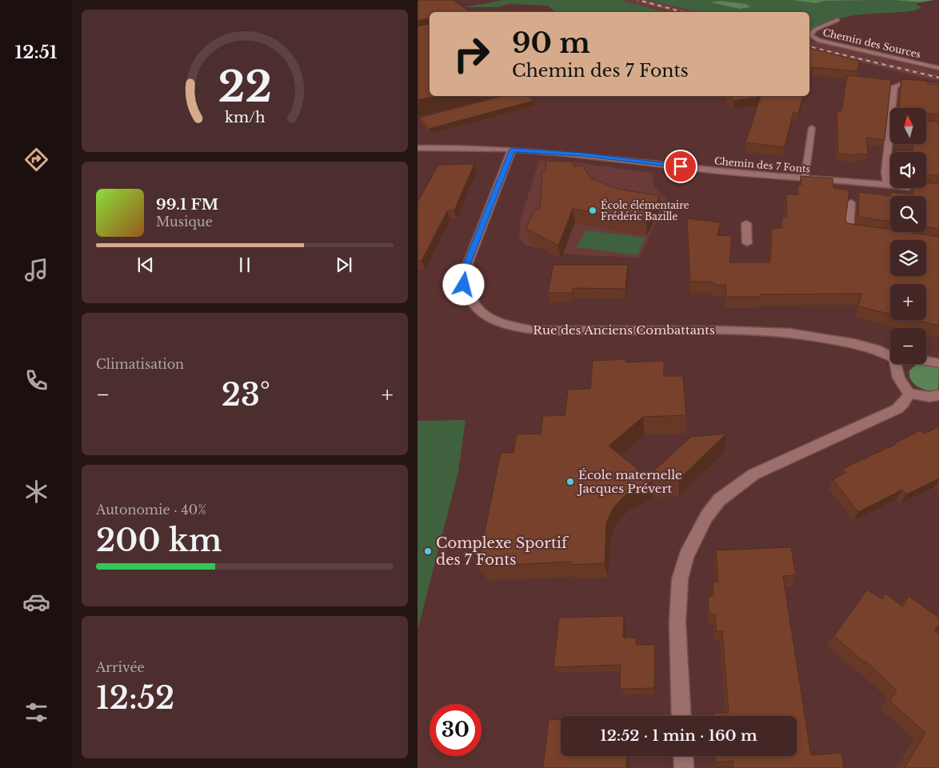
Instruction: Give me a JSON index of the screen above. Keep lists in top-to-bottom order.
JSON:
{
  "streets": {
    "street": ["Chemin des Sources", "Chemin des 7 Fonts", "Rue des Anciens Combattants"]
  },
  "crossings": [
    ["Chemin des 7 Fonts", "Rue des Anciens Combattants"]
  ],
  "places": ["École élémentaire Frédéric Bazille", "École maternelle Jacques Prévert", "Complexe Sportif des 7 Fonts"],
  "north": "top",
  "page": {
    "tabs": "12:51",
    "turn": ["90 m", "Chemin des 7 Fonts"],
    "map_buttons": ["+", "−"],
    "song": ["99.1 FM", "Musique"],
    "tile": [
      "Climatisation",
      ["Autonomie · 40%", "200 km"],
      ["Arrivée", "12:52"]
    ],
    "heat": ["−", "23°", "+"],
    "limit": "30",
    "trip": "12:52 · 1 min · 160 m",
    "gauge": ["22", "km/h"]
  }
}
